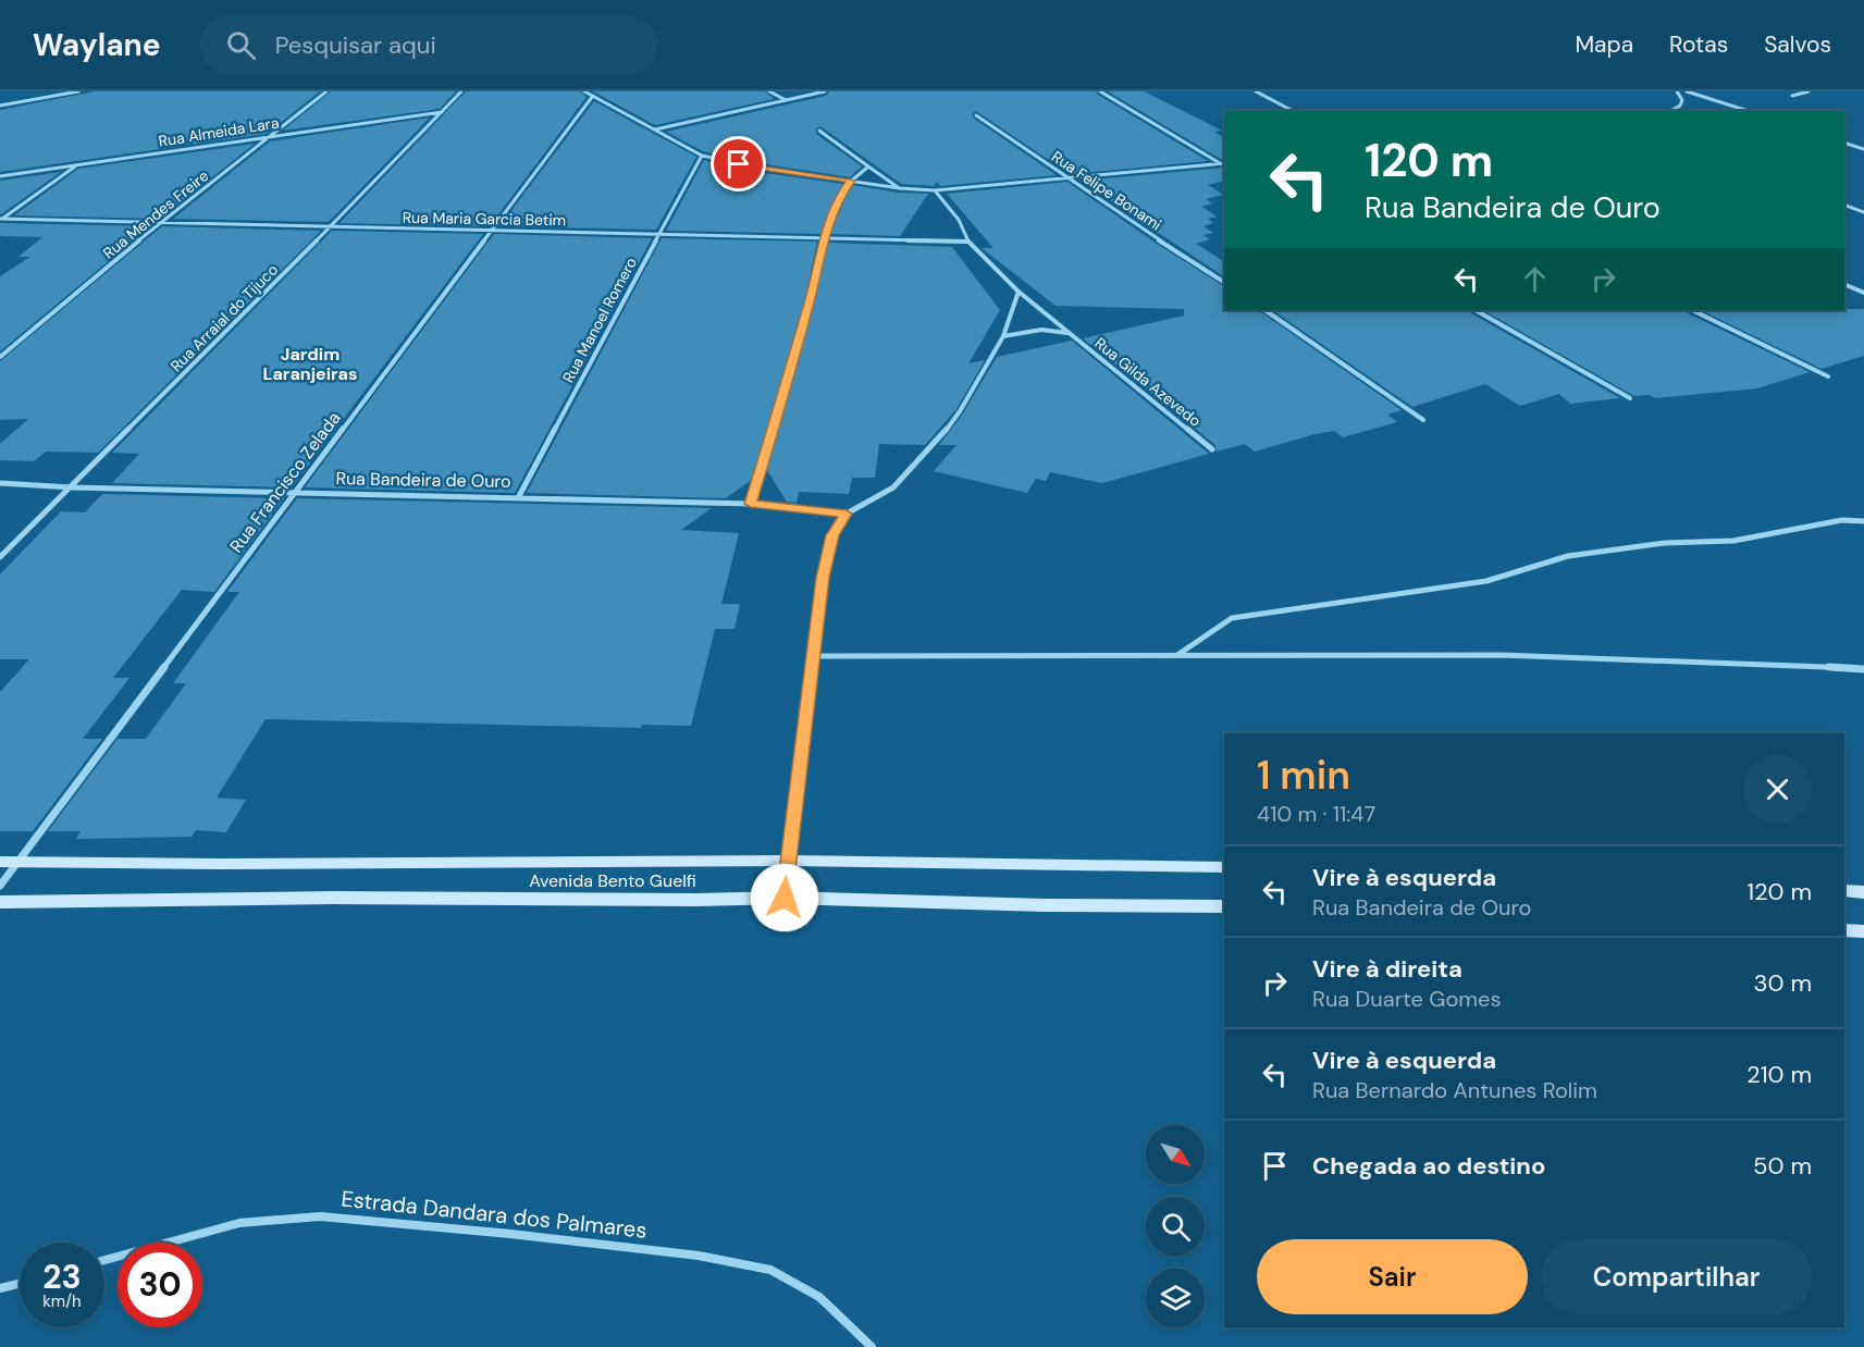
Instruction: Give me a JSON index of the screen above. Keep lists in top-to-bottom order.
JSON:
{
  "streets": {
    "main road": ["Avenida Bento Guelfi"],
    "street": [
      "Rua Almeida Lara",
      "Rua Felipe Bonami",
      "Rua Mendes Freire",
      "Rua Maria Garcia Betim",
      "Rua Arraial do Tijuco",
      "Rua Manoel Romero",
      "Rua Gilda Azevedo",
      "Rua Bandeira de Ouro",
      "Rua Francisco Zelada",
      "Estrada Dandara dos Palmares"
    ]
  },
  "crossings": [
    ["Rua Almeida Lara", "Rua Mendes Freire"],
    ["Rua Almeida Lara", "Rua Arraial do Tijuco"],
    ["Rua Mendes Freire", "Rua Maria Garcia Betim"],
    ["Rua Maria Garcia Betim", "Rua Arraial do Tijuco"],
    ["Rua Maria Garcia Betim", "Rua Manoel Romero"],
    ["Rua Maria Garcia Betim", "Rua Gilda Azevedo"],
    ["Rua Maria Garcia Betim", "Rua Francisco Zelada"],
    ["Rua Arraial do Tijuco", "Rua Bandeira de Ouro"],
    ["Rua Manoel Romero", "Rua Bandeira de Ouro"],
    ["Rua Bandeira de Ouro", "Rua Francisco Zelada"],
    ["Rua Francisco Zelada", "Avenida Bento Guelfi"]
  ],
  "districts": ["Jardim Laranjeiras"],
  "north": "bottom right",
  "page": {
    "header": "Waylane",
    "search": "Pesquisar aqui",
    "nav": ["Mapa", "Rotas", "Salvos"],
    "turn": ["120 m", "Rua Bandeira de Ouro"],
    "heading": ["1 min", "410 m · 11:47"],
    "list": [
      {
        "name": "Vire à esquerda",
        "note": "Rua Bandeira de Ouro",
        "value": "120 m"
      },
      {
        "name": "Vire à direita",
        "note": "Rua Duarte Gomes",
        "value": "30 m"
      },
      {
        "name": "Vire à esquerda",
        "note": "Rua Bernardo Antunes Rolim",
        "value": "210 m"
      },
      {
        "name": "Chegada ao destino",
        "value": "50 m"
      }
    ],
    "buttons": ["Sair", "Compartilhar"],
    "speed": "23 km/h",
    "limit": "30"
  }
}
